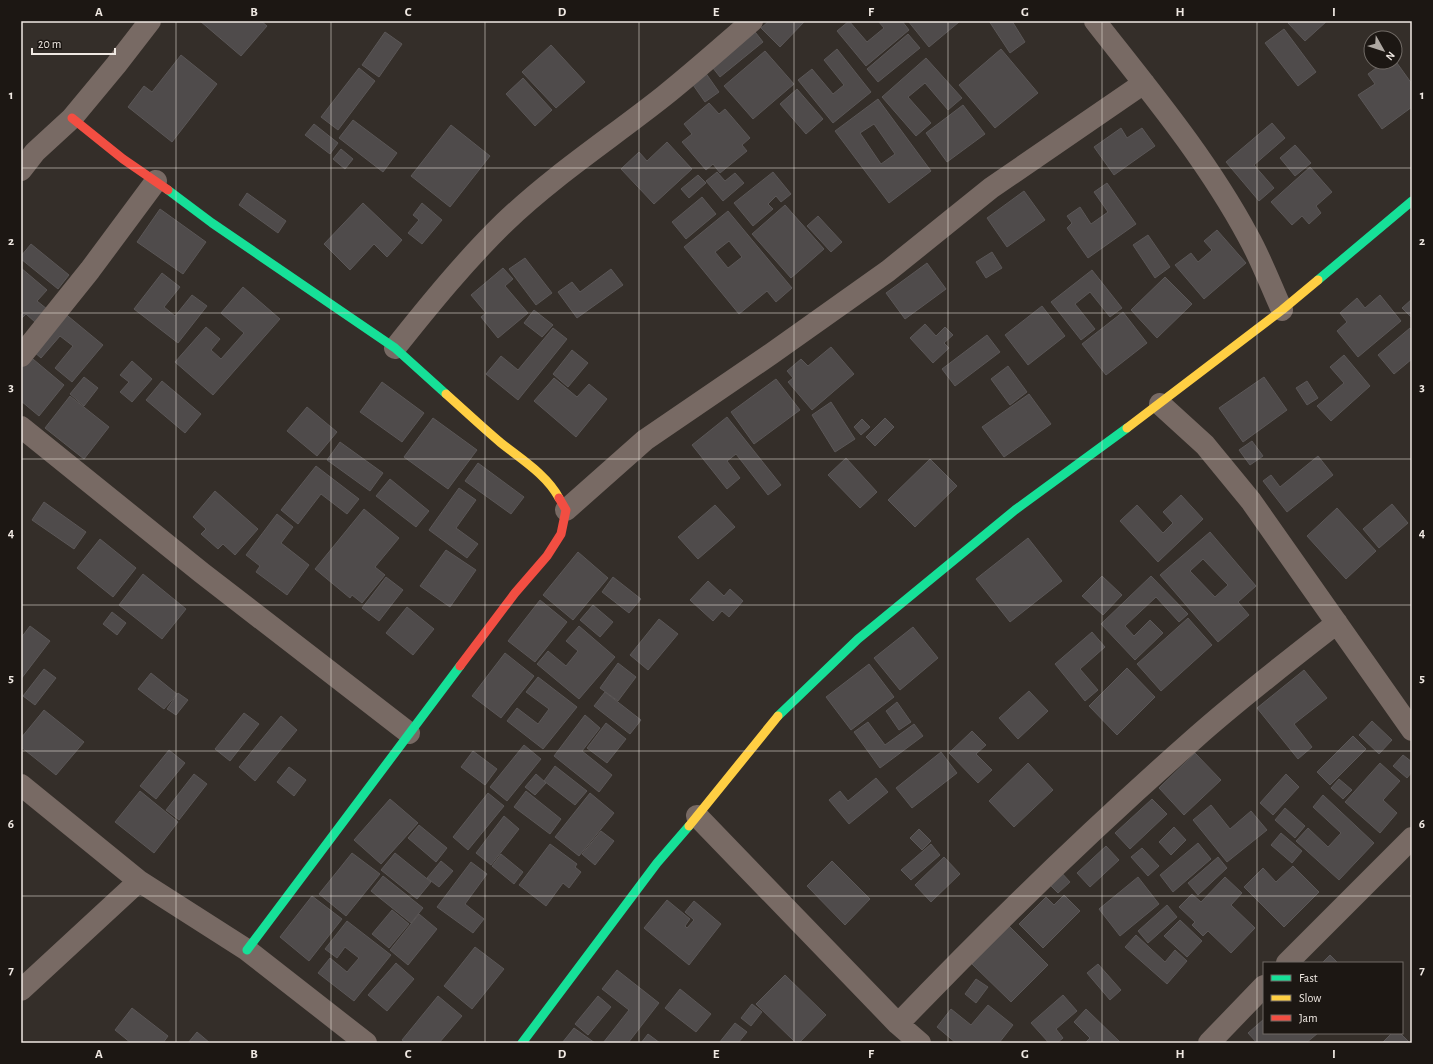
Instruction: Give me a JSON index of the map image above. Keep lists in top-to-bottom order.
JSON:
{
  "legend": ["Fast", "Slow", "Jam"],
  "scale_bar": "20 m",
  "north": "bottom right",
  "grid": {
    "columns": [
      "A",
      "B",
      "C",
      "D",
      "E",
      "F",
      "G",
      "H",
      "I"
    ],
    "rows": [
      "1",
      "2",
      "3",
      "4",
      "5",
      "6",
      "7"
    ]
  }
}
